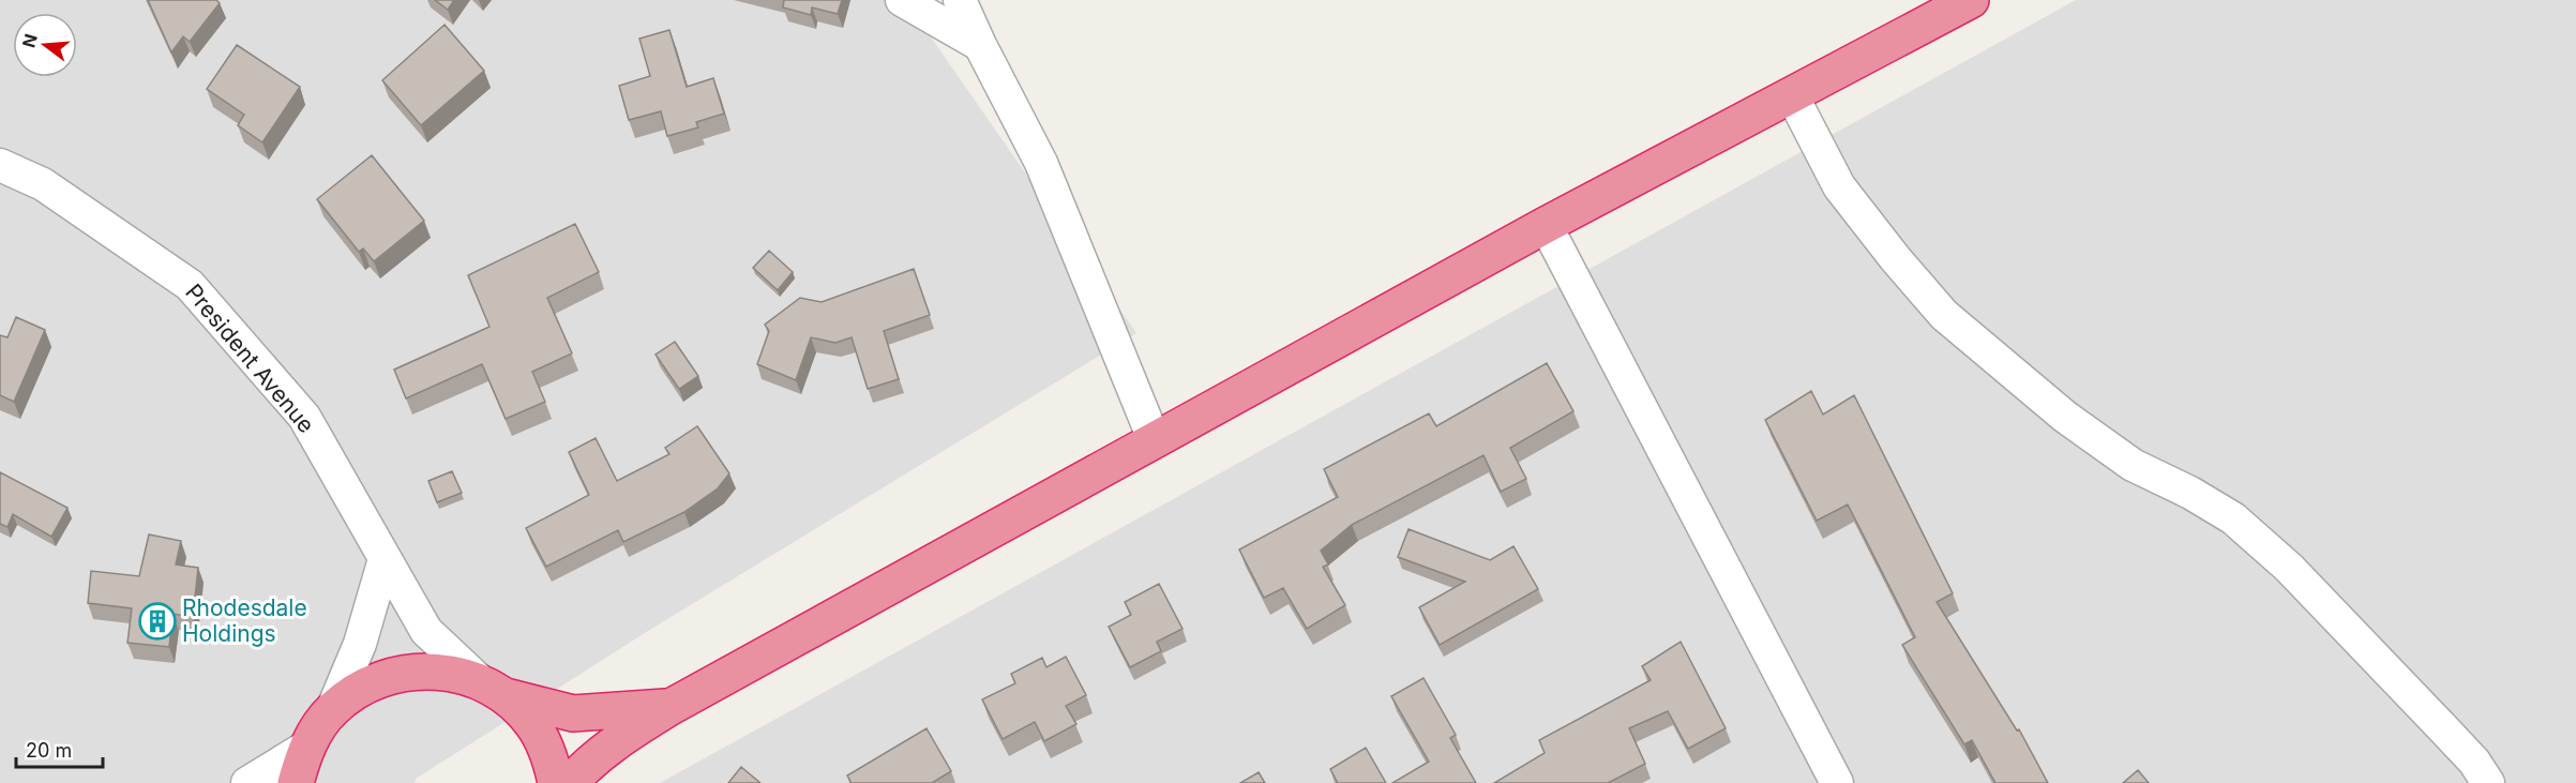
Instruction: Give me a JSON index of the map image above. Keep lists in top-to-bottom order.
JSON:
{
  "streets": {
    "street": ["President Avenue"]
  },
  "places": {
    "building": ["Rhodesdale Holdings"]
  },
  "scale_bar": "20 m",
  "north": "left"
}
